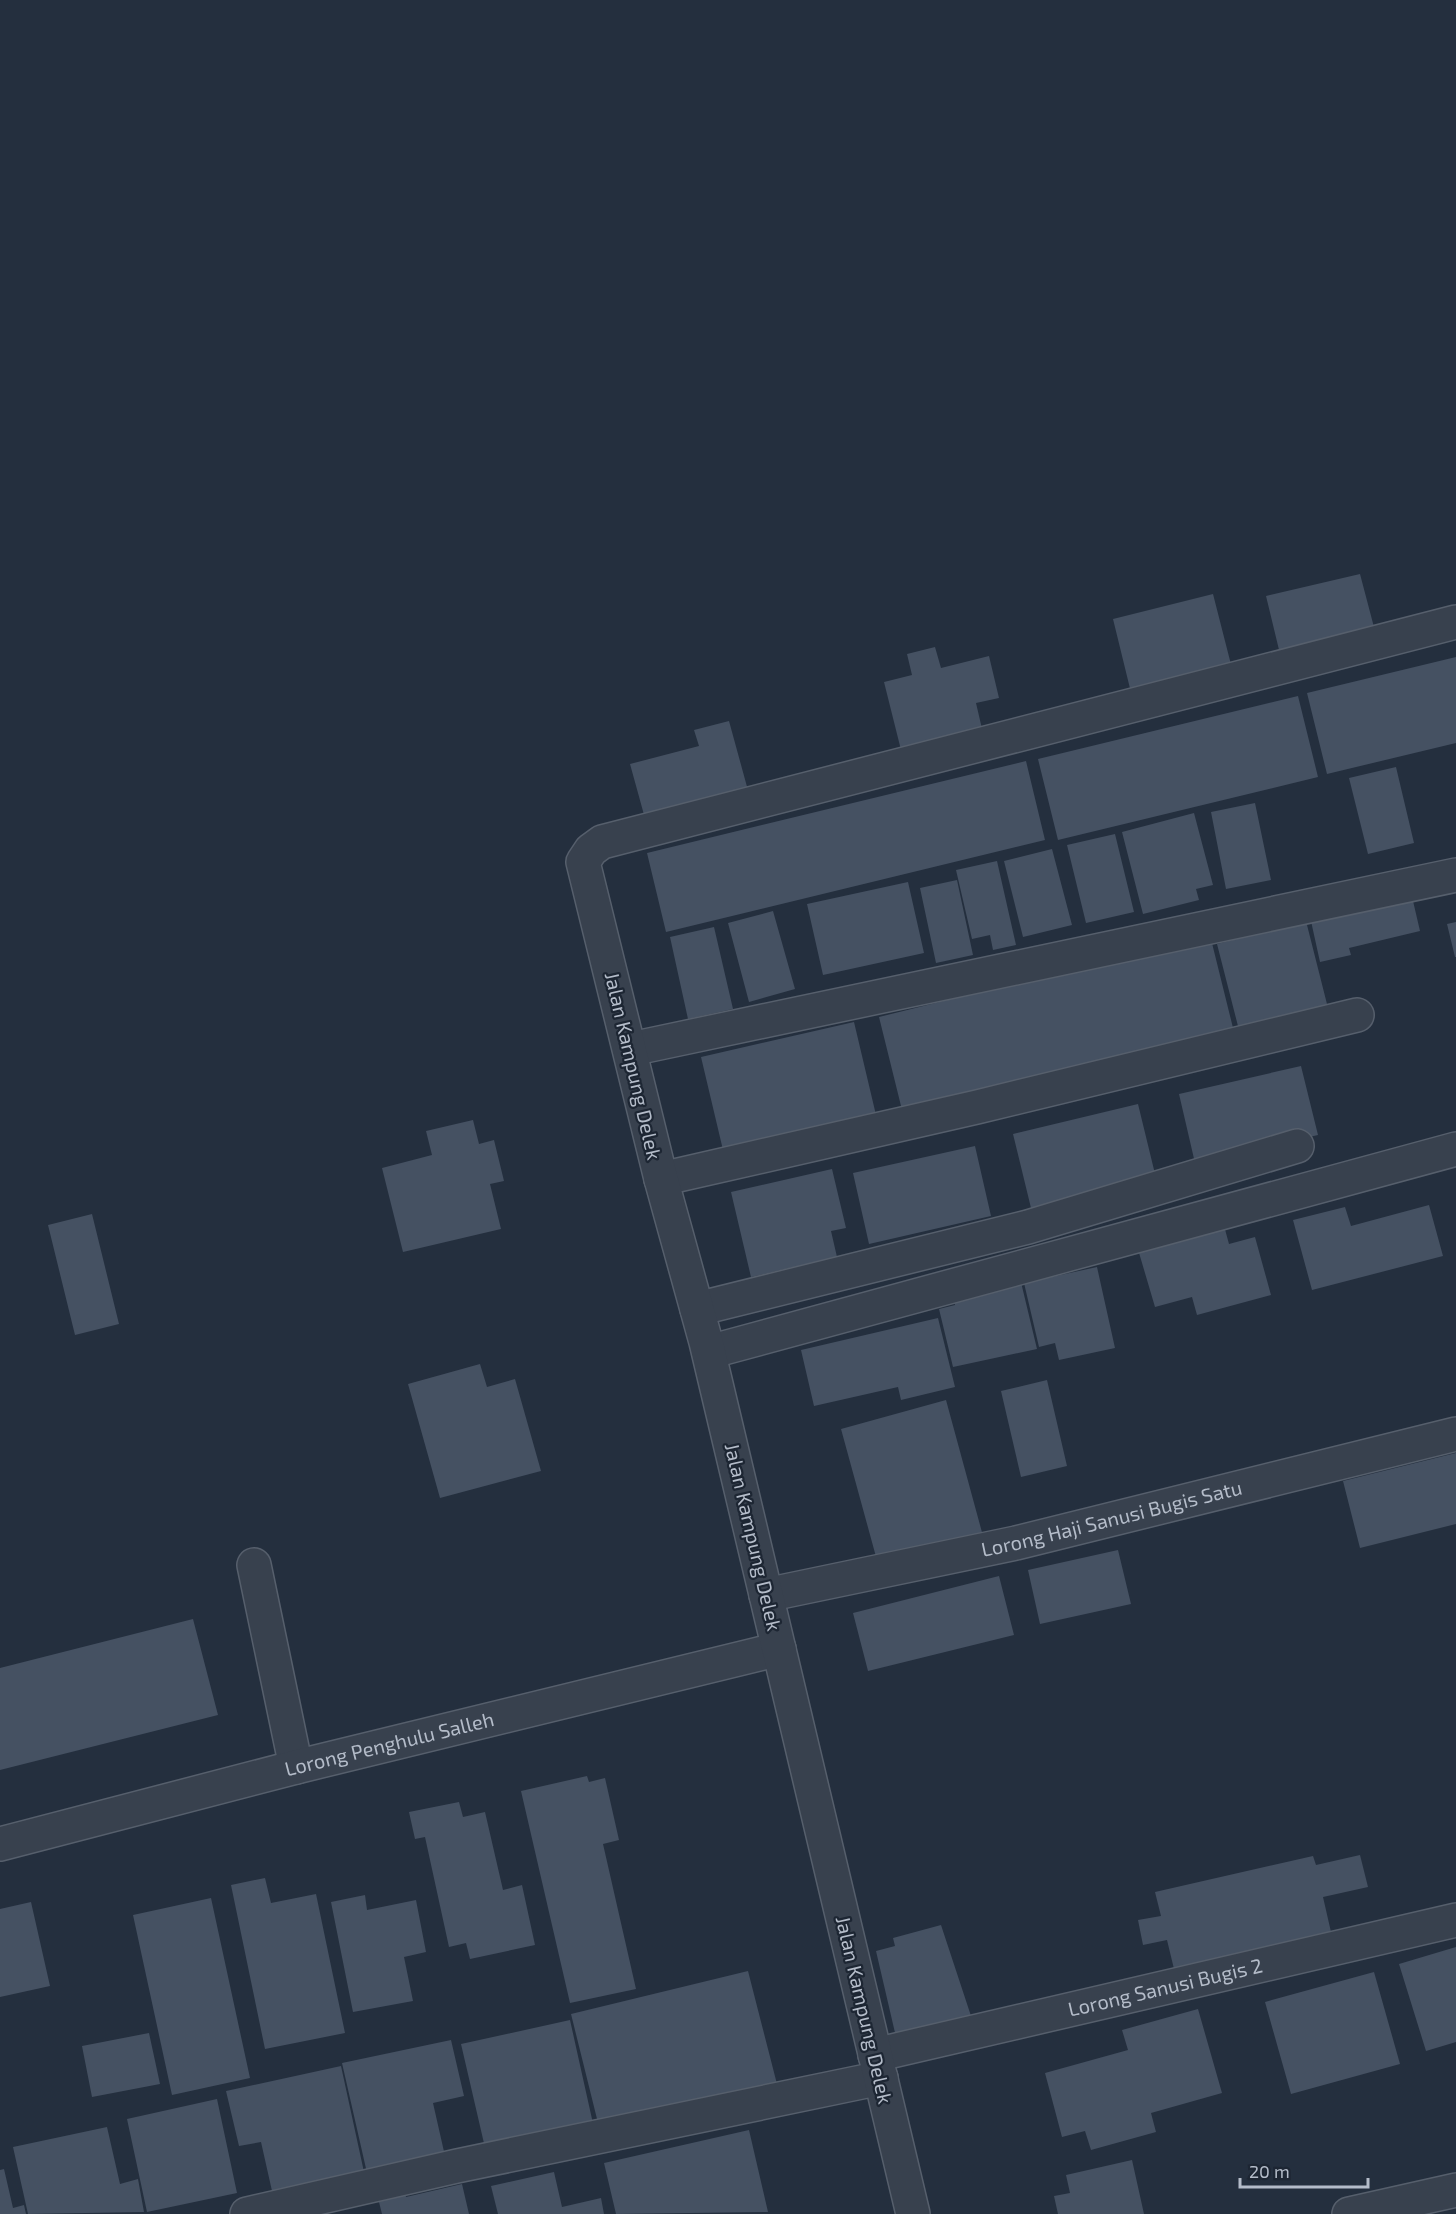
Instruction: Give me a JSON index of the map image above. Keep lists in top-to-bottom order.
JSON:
{
  "streets": {
    "street": [
      "Jalan Kampung Delek",
      "Lorong Haji Sanusi Bugis Satu",
      "Lorong Penghulu Salleh",
      "Lorong Sanusi Bugis 2"
    ]
  },
  "crossings": [
    ["Jalan Kampung Delek", "Lorong Haji Sanusi Bugis Satu"],
    ["Jalan Kampung Delek", "Lorong Penghulu Salleh"],
    ["Jalan Kampung Delek", "Lorong Sanusi Bugis 2"]
  ],
  "scale_bar": "20 m"
}
